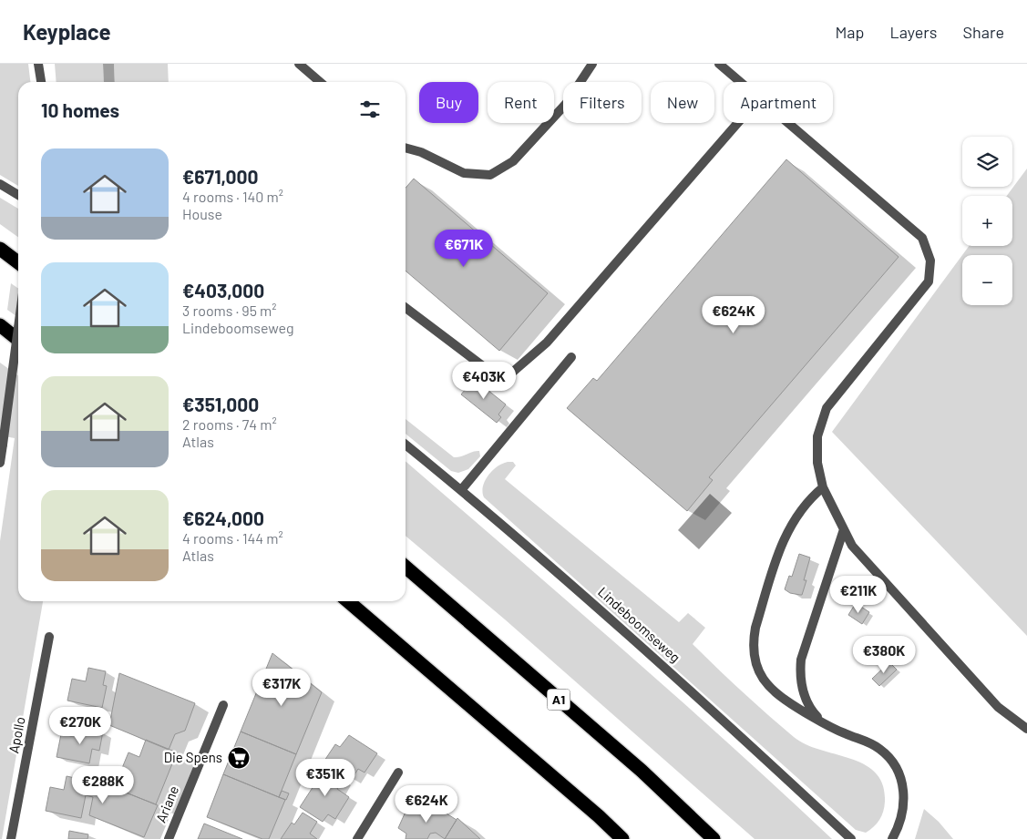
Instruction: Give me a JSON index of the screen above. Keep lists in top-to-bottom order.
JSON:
{
  "streets": {
    "highway": ["A1"],
    "street": ["Lindeboomseweg", "Apollo", "Ariane"]
  },
  "places": {
    "supermarket": ["Die Spens"]
  },
  "page": {
    "header": "Keyplace",
    "nav": ["Map", "Layers", "Share"],
    "chip": [
      "Buy",
      "Rent",
      "Filters",
      "New",
      "Apartment"
    ],
    "heading": "10 homes",
    "map_buttons": ["+", "−"],
    "list": [
      {
        "name": "€671,000",
        "note": "4 rooms · 140 m² · House"
      },
      {
        "name": "€403,000",
        "note": "3 rooms · 95 m² · Lindeboomseweg"
      },
      {
        "name": "€351,000",
        "note": "2 rooms · 74 m² · Atlas"
      },
      {
        "name": "€624,000",
        "note": "4 rooms · 144 m² · Atlas"
      }
    ],
    "price": [
      "€671K",
      "€624K",
      "€403K",
      "€211K",
      "€380K",
      "€317K",
      "€270K",
      "€351K",
      "€288K",
      "€624K"
    ]
  }
}
